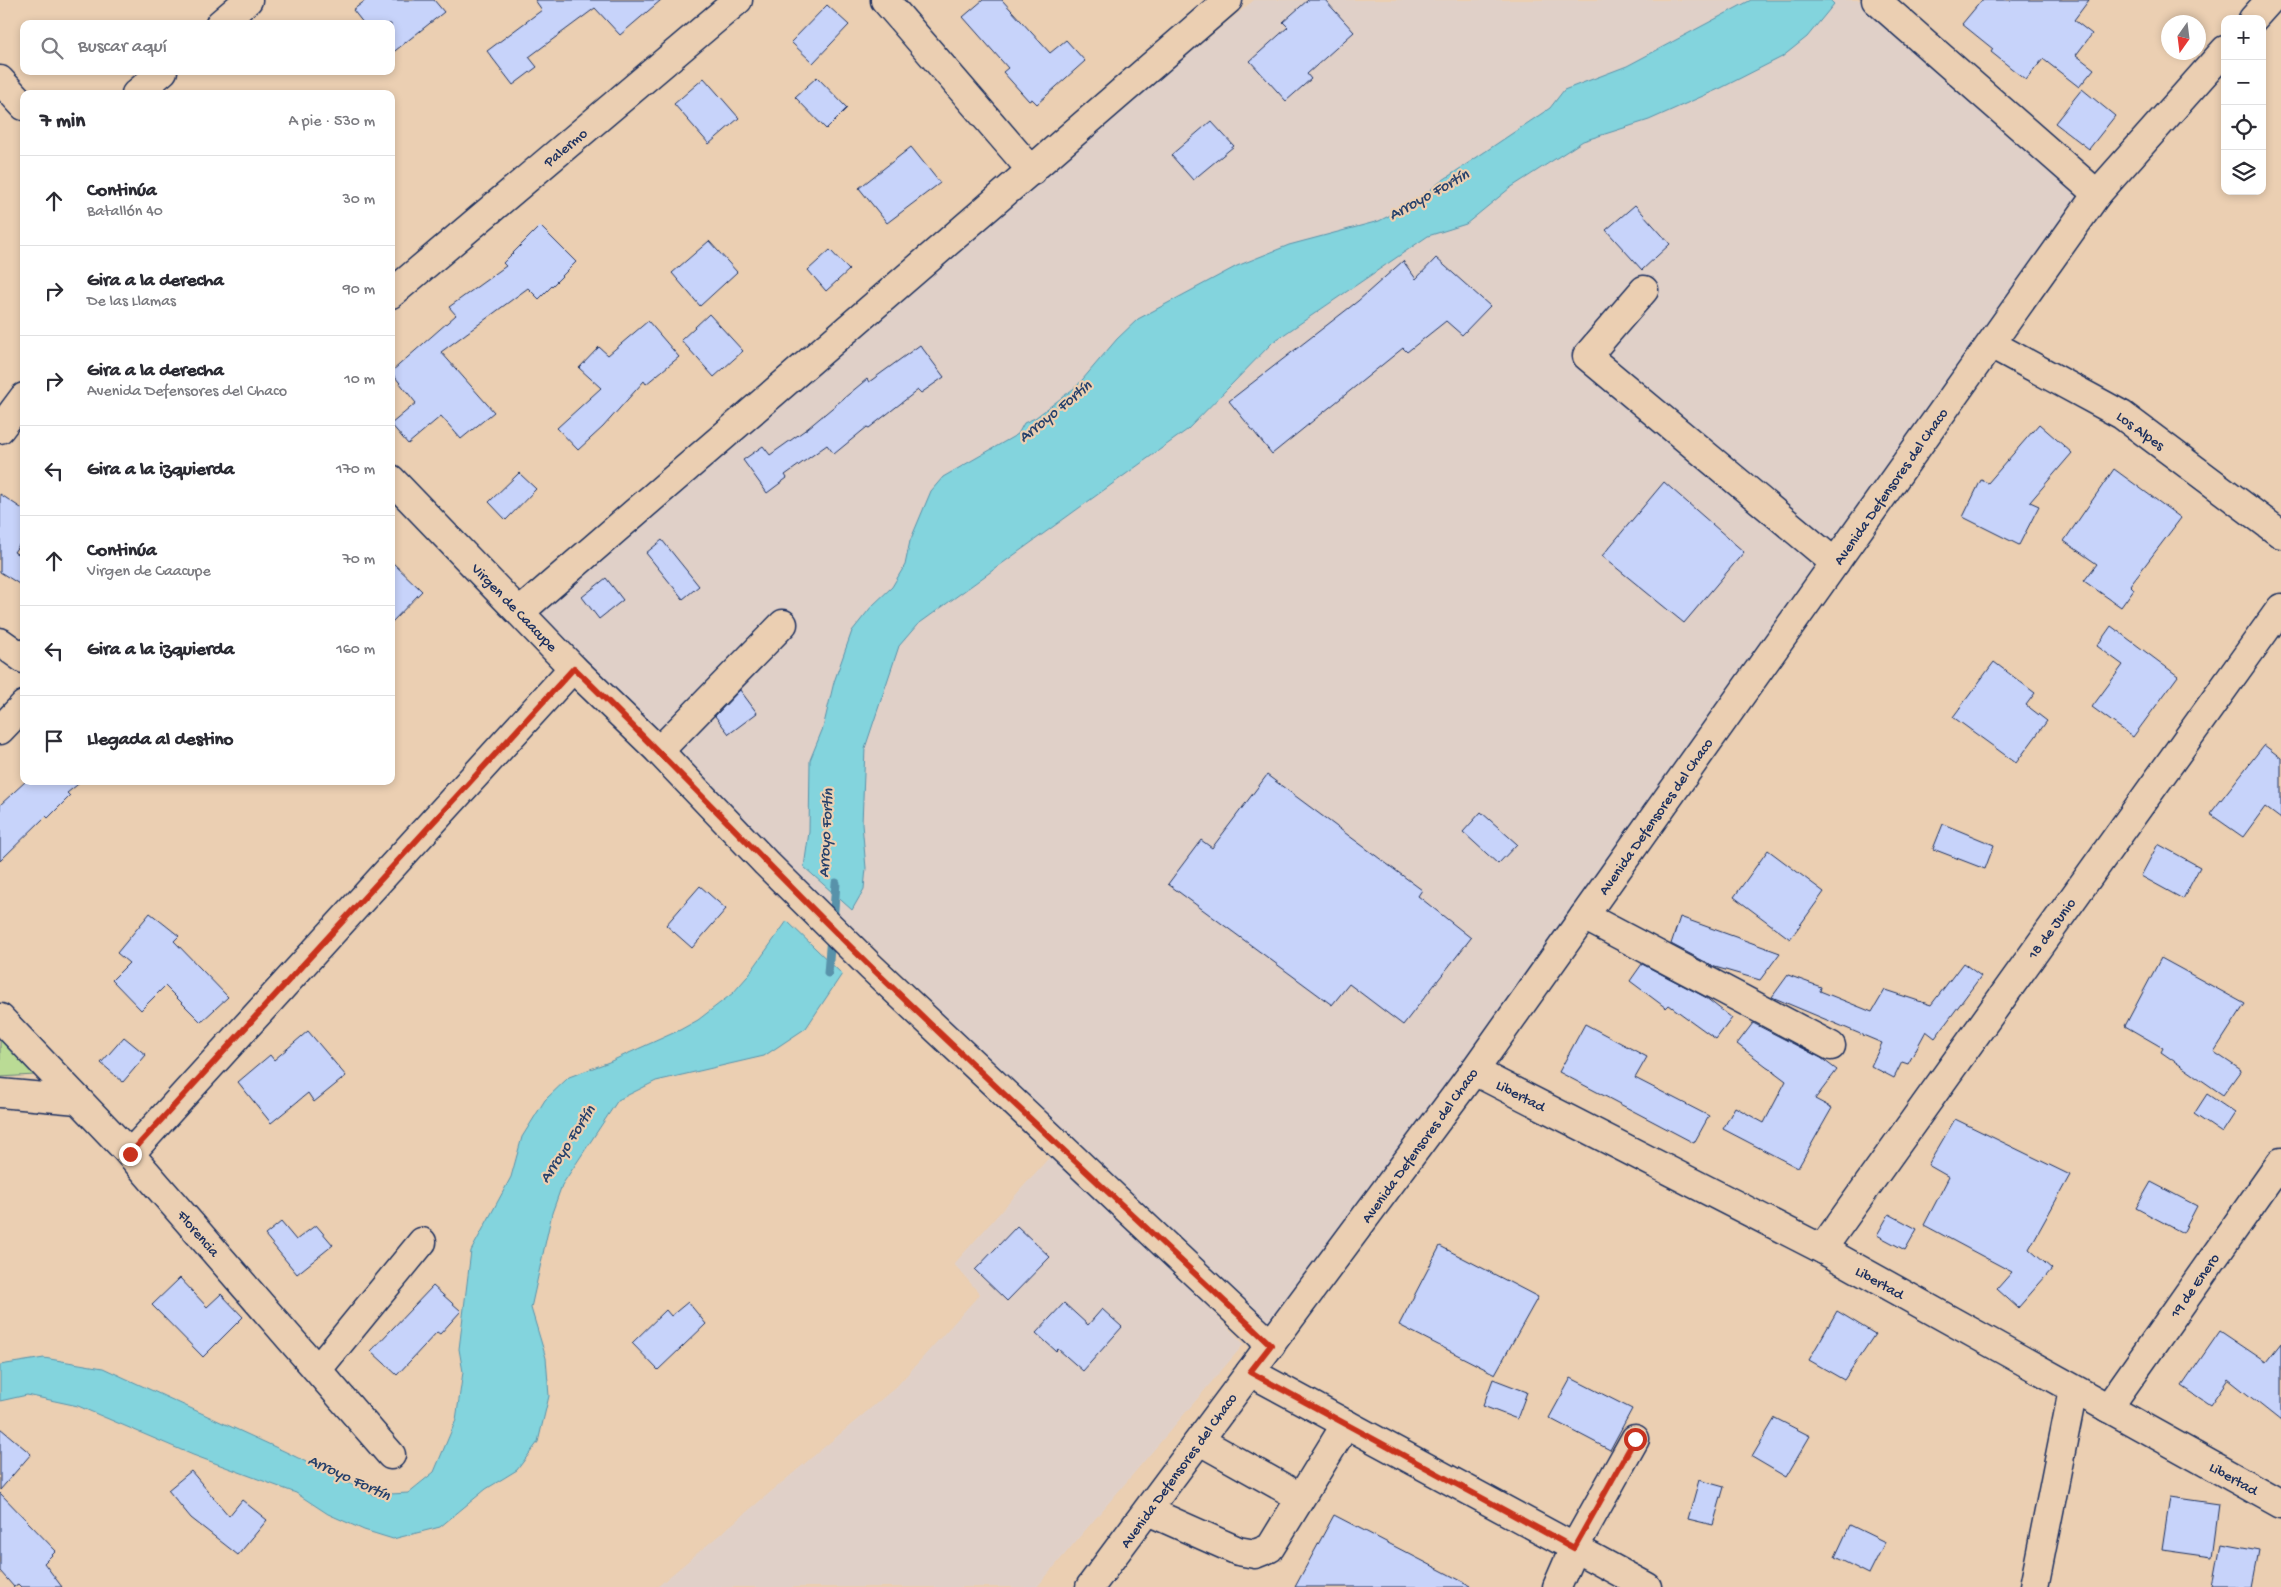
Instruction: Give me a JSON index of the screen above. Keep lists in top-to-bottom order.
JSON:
{
  "streets": {
    "street": [
      "Palermo",
      "Los Alpes",
      "Avenida Defensores del Chaco",
      "Virgen de Caacupe",
      "18 de Junio",
      "Libertad",
      "Florencia",
      "19 de Enero"
    ]
  },
  "crossings": [
    ["Los Alpes", "Avenida Defensores del Chaco"],
    ["Avenida Defensores del Chaco", "Virgen de Caacupe"],
    ["Avenida Defensores del Chaco", "Libertad"],
    ["18 de Junio", "Libertad"],
    ["Libertad", "19 de Enero"]
  ],
  "water": ["Arroyo Fortín"],
  "north": "bottom",
  "page": {
    "map_buttons": ["+", "−"],
    "search": "Buscar aquí",
    "heading": ["7 min", "A pie · 530 m"],
    "list": [
      ["Continúa", "Batallón 40", "30 m"],
      ["Gira a la derecha", "De las Llamas", "90 m"],
      ["Gira a la derecha", "Avenida Defensores del Chaco", "10 m"],
      ["Gira a la izquierda", "170 m"],
      ["Continúa", "Virgen de Caacupe", "70 m"],
      ["Gira a la izquierda", "160 m"],
      "Llegada al destino"
    ]
  }
}
